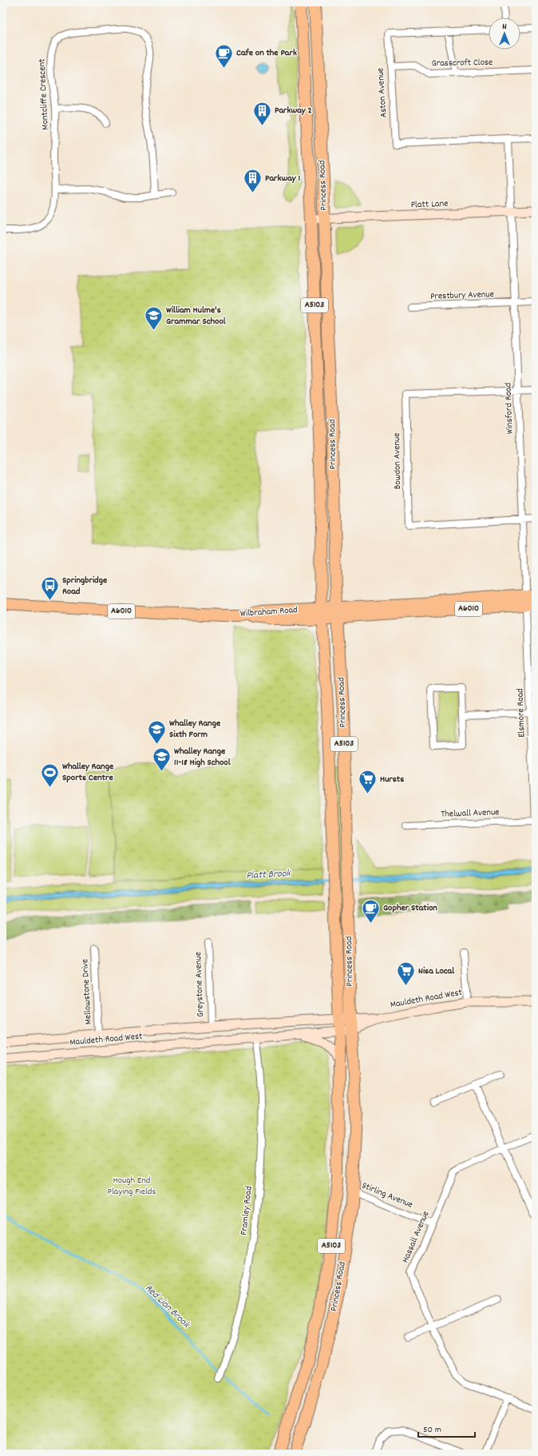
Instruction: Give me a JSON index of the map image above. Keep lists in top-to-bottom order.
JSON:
{
  "streets": {
    "highway": [
      "Princess Road",
      "A5103",
      "A6010",
      "Wilbraham Road"
    ],
    "street": [
      "Grasscroft Close",
      "Aston Avenue",
      "Montcliffe Crescent",
      "Platt Lane",
      "Prestbury Avenue",
      "Winsford Road",
      "Bowdon Avenue",
      "Elsmore Road",
      "Thelwall Avenue",
      "Greystone Avenue",
      "Mellowstone Drive",
      "Mauldeth Road West",
      "Stirling Avenue",
      "Framley Road",
      "Hassall Avenue"
    ]
  },
  "crossings": [
    ["Grasscroft Close", "Aston Avenue"],
    ["Princess Road", "Platt Lane"],
    ["Princess Road", "Wilbraham Road"],
    ["Princess Road", "Mauldeth Road West"],
    ["Princess Road", "Stirling Avenue"],
    ["Platt Lane", "Winsford Road"],
    ["Prestbury Avenue", "Winsford Road"],
    ["Winsford Road", "Bowdon Avenue"],
    ["Winsford Road", "Wilbraham Road"],
    ["Winsford Road", "Elsmore Road"],
    ["Wilbraham Road", "Elsmore Road"],
    ["Elsmore Road", "Thelwall Avenue"],
    ["Greystone Avenue", "Mauldeth Road West"],
    ["Mellowstone Drive", "Mauldeth Road West"],
    ["Stirling Avenue", "Hassall Avenue"]
  ],
  "water": ["Platt Brook", "Red Lion Brook"],
  "parks": ["Hough End Playing Fields"],
  "places": {
    "cafe": ["Cafe on the Park", "Gopher Station"],
    "building": ["Parkway 2", "Parkway 1"],
    "school or university": ["William Hulme's Grammar School", "Whalley Range Sixth Form", "Whalley Range 11-18 High School"],
    "bus stop": ["Springbridge Road"],
    "sports": ["Whalley Range Sports Centre"],
    "supermarket": ["Hursts", "Nisa Local"]
  },
  "scale_bar": "50 m",
  "north": "top"
}
